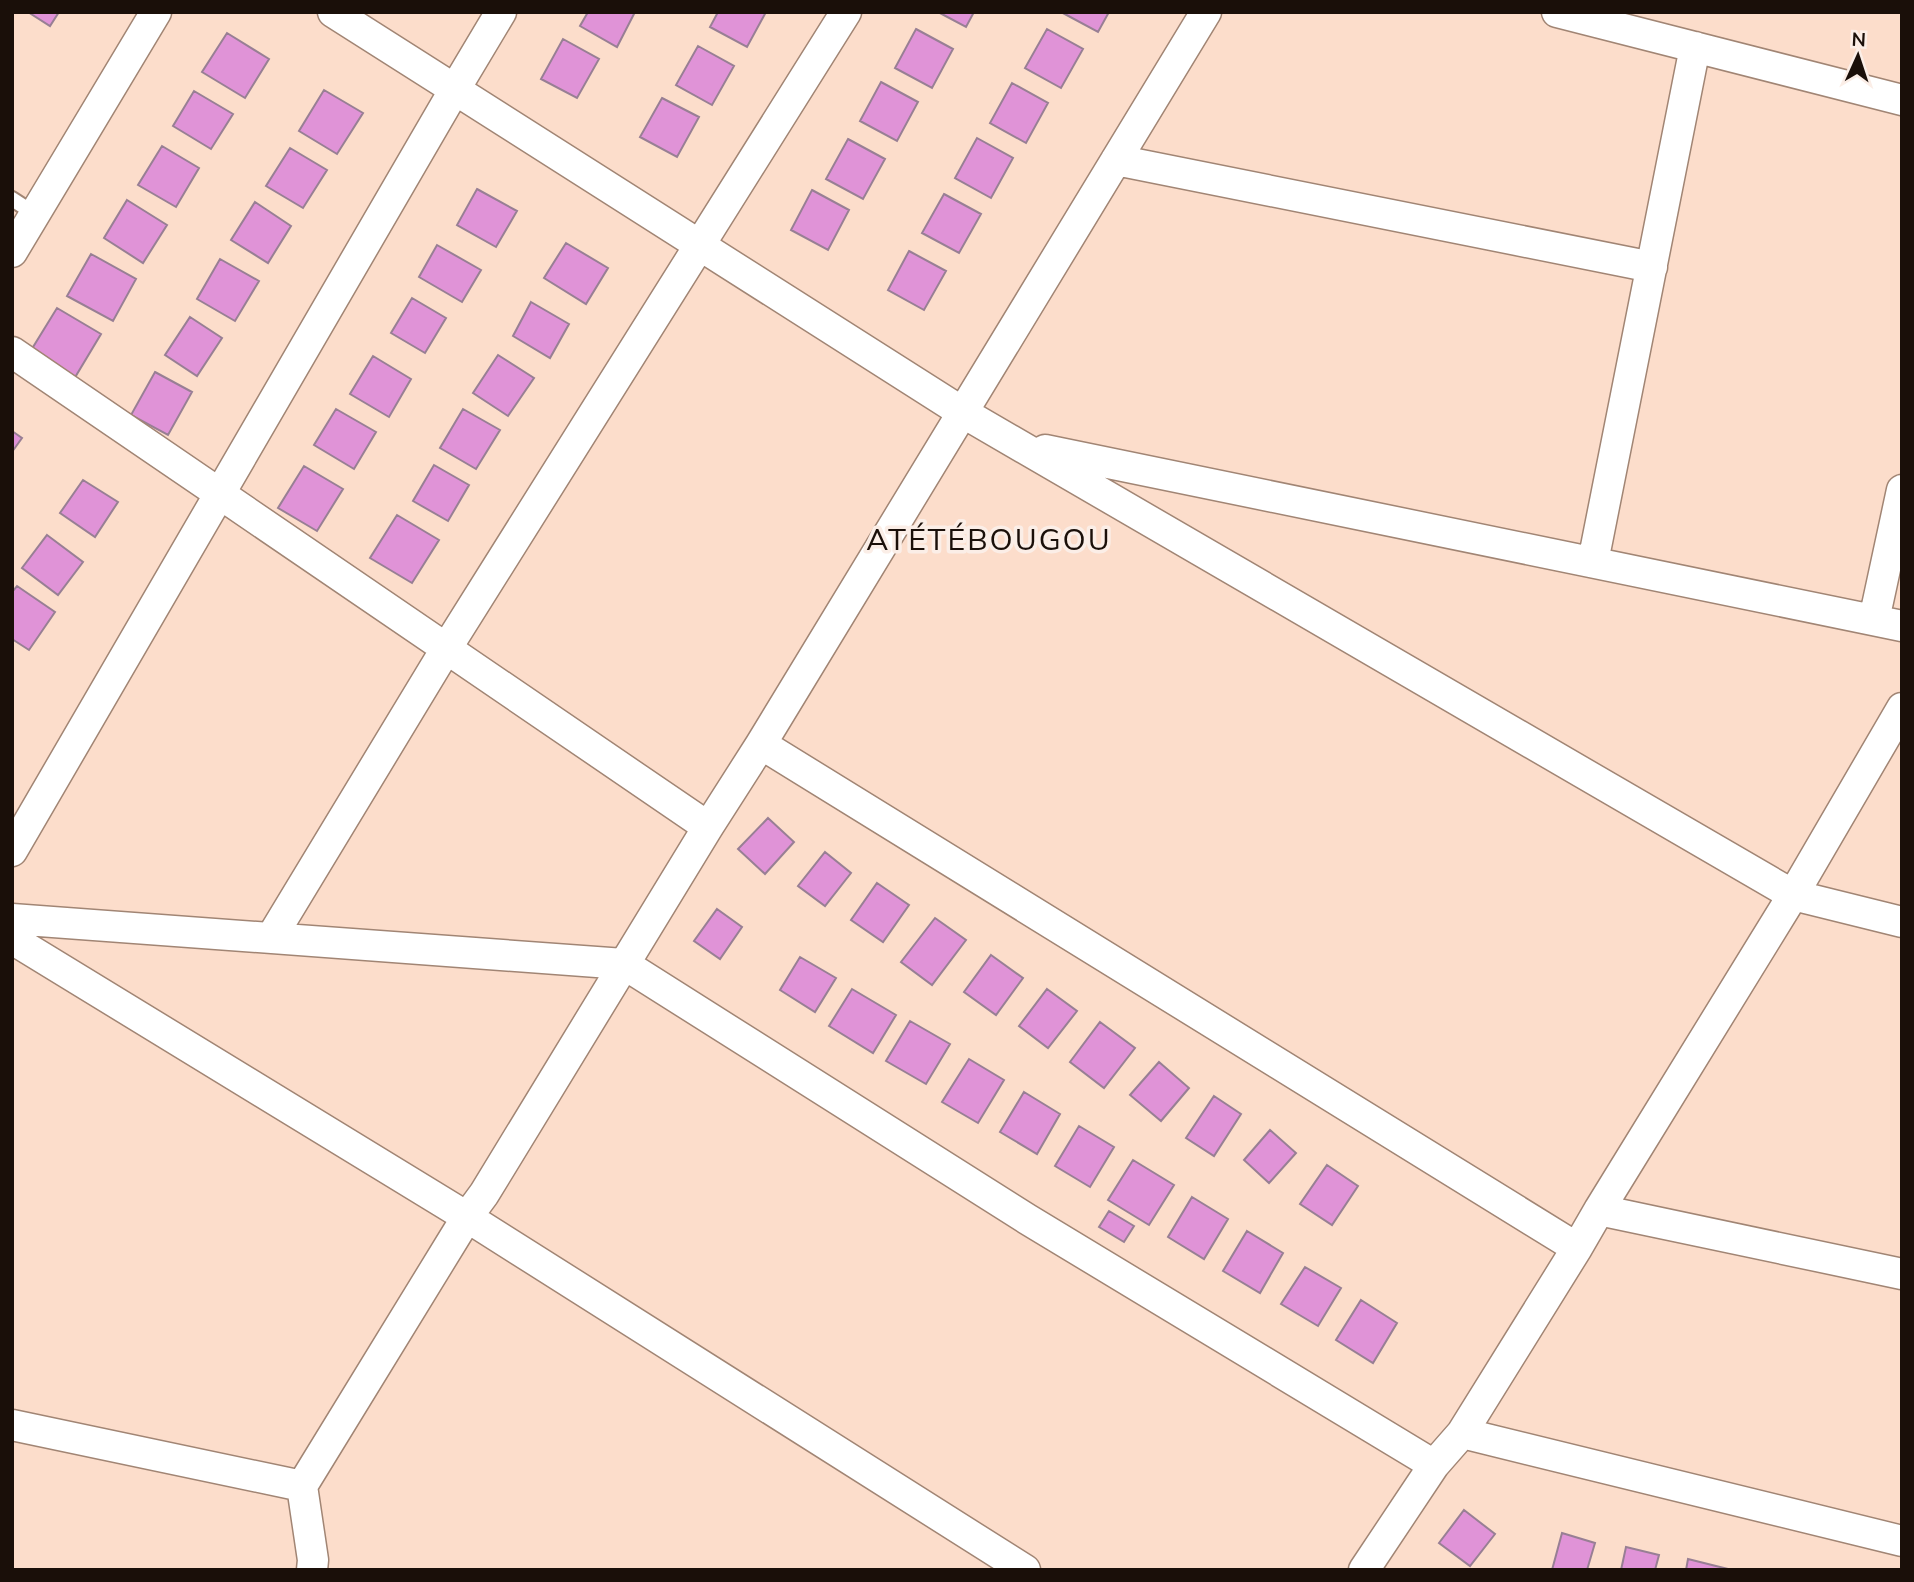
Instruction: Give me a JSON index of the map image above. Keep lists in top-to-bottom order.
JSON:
{
  "districts": ["ATÉTÉBOUGOU"],
  "north": "top"
}
